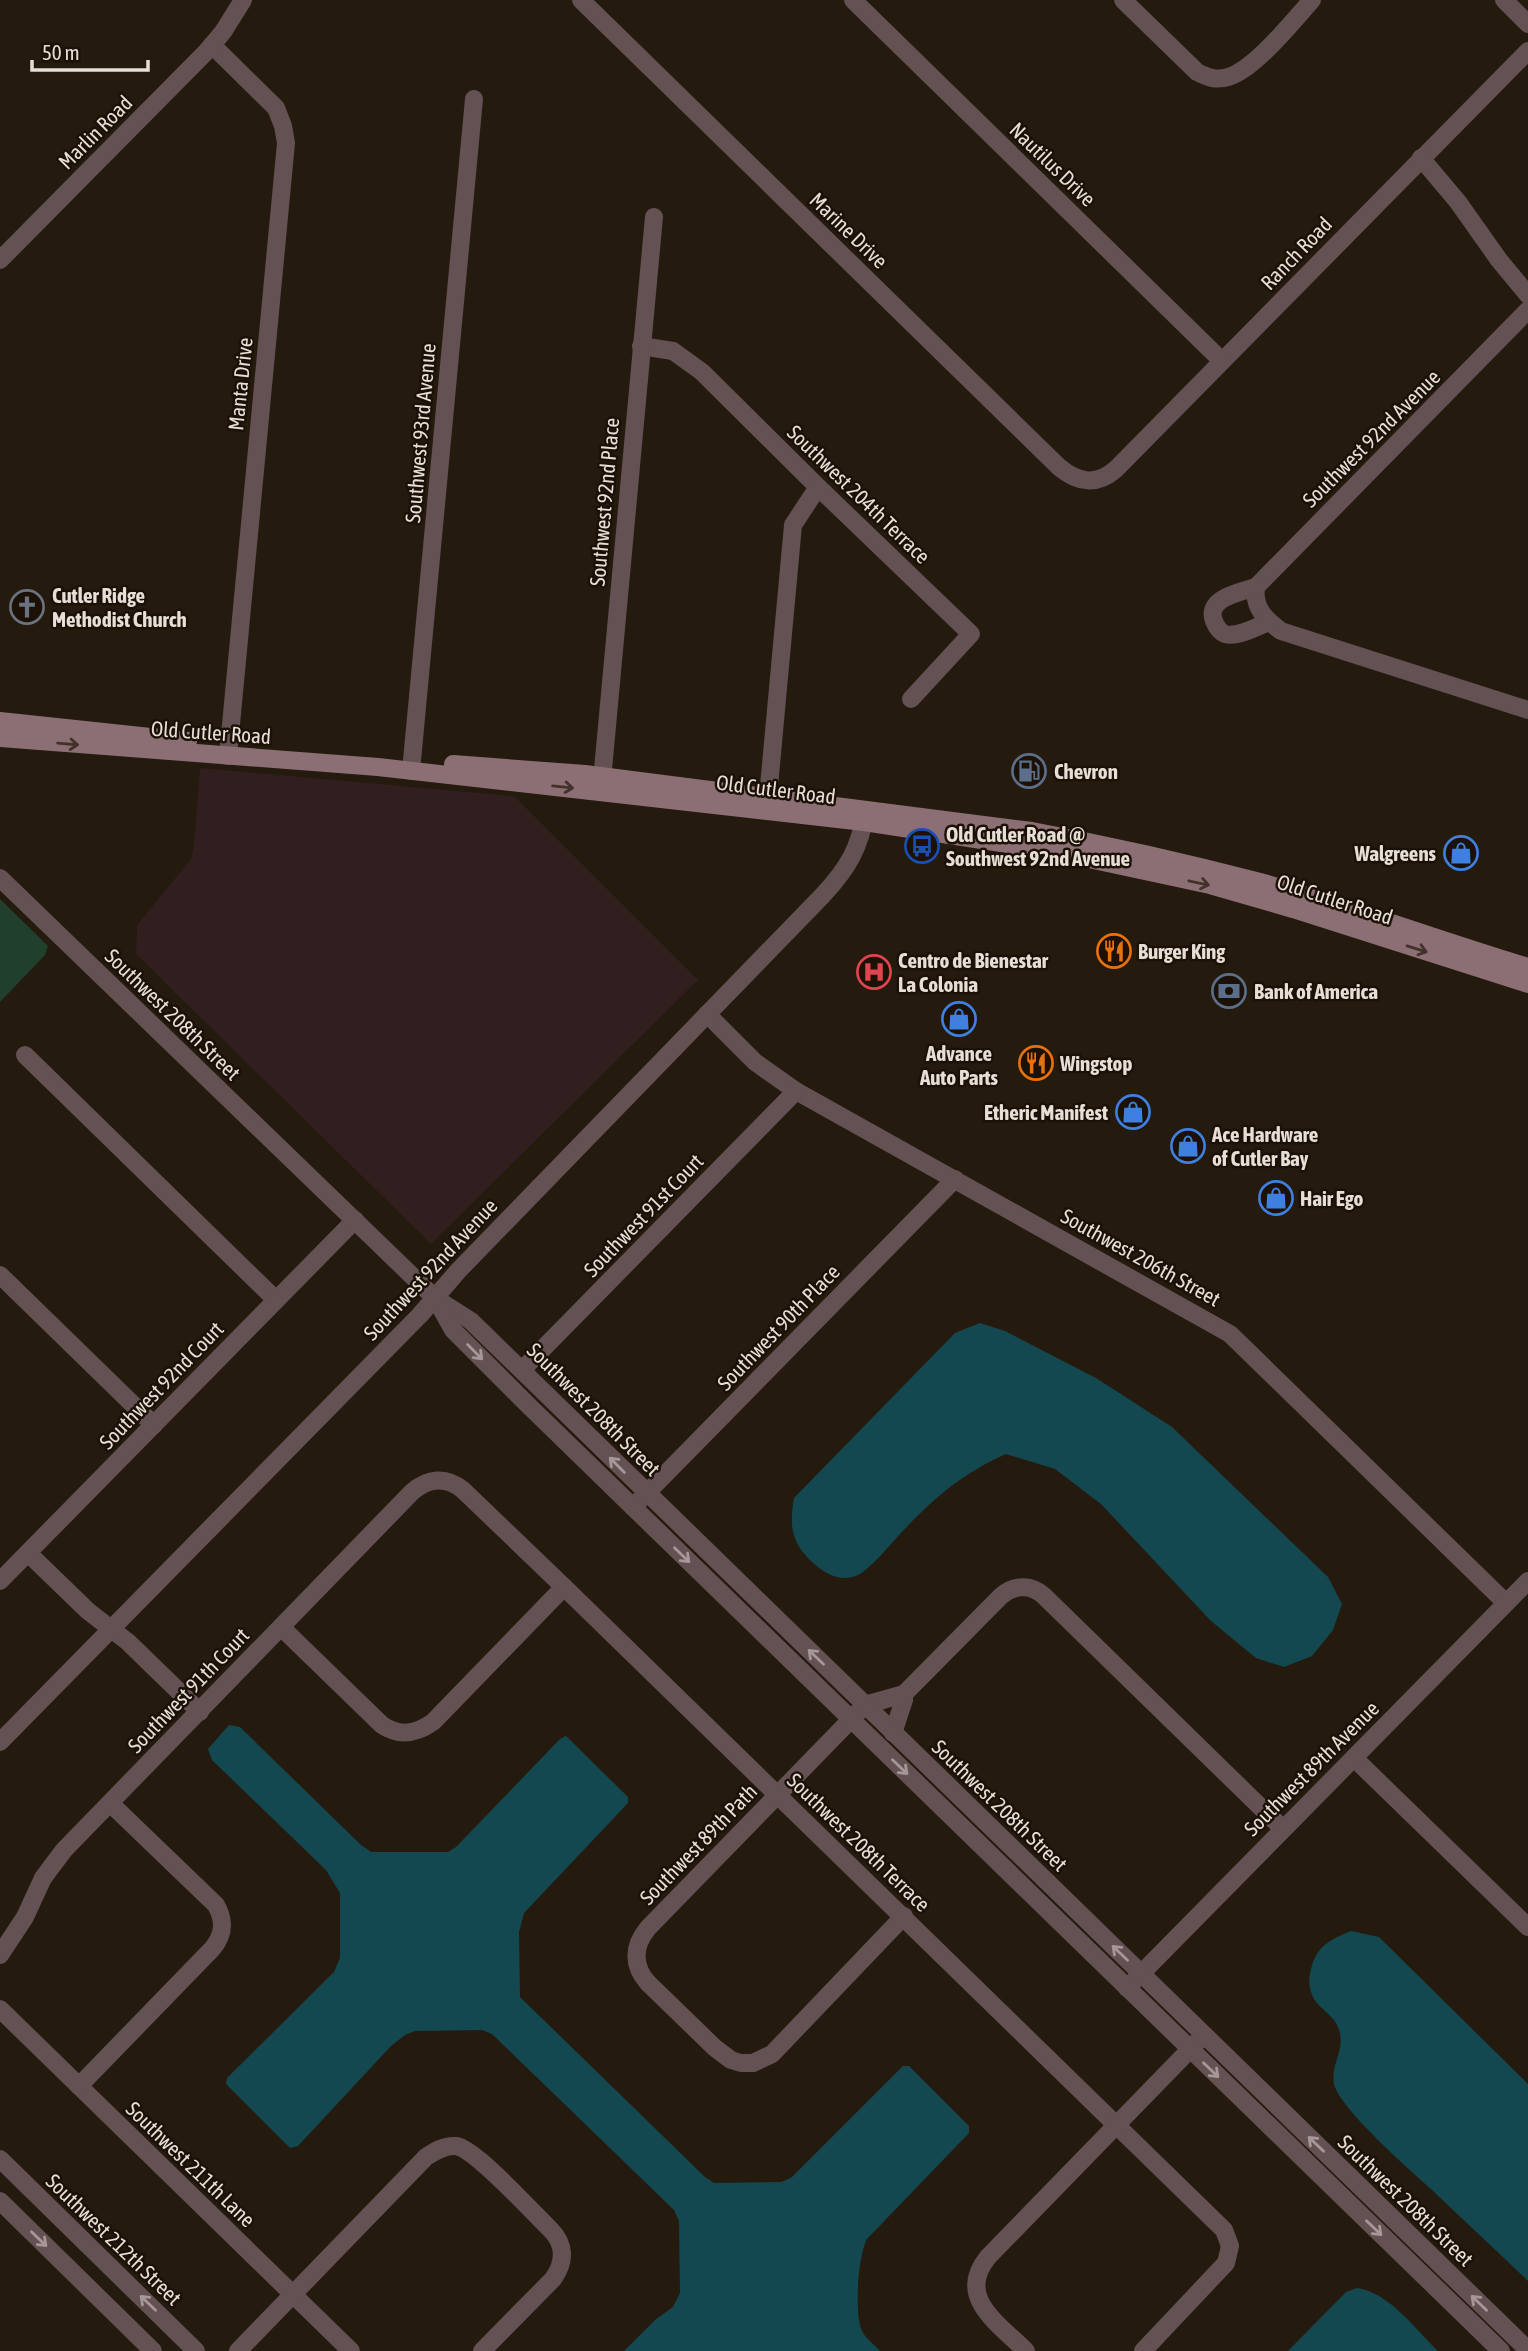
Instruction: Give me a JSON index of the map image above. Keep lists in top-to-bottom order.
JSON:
{
  "streets": {
    "main road": ["Old Cutler Road"],
    "street": [
      "Marlin Road",
      "Nautilus Drive",
      "Marine Drive",
      "Ranch Road",
      "Manta Drive",
      "Southwest 93rd Avenue",
      "Southwest 92nd Avenue",
      "Southwest 204th Terrace",
      "Southwest 92nd Place",
      "Southwest 208th Street",
      "Southwest 91st Court",
      "Southwest 206th Street",
      "Southwest 90th Place",
      "Southwest 92nd Court",
      "Southwest 91th Court",
      "Southwest 89th Avenue",
      "Southwest 208th Terrace",
      "Southwest 89th Path",
      "Southwest 211th Lane",
      "Southwest 212th Street"
    ]
  },
  "crossings": [
    ["Marlin Road", "Manta Drive"],
    ["Nautilus Drive", "Ranch Road"],
    ["Marine Drive", "Ranch Road"],
    ["Manta Drive", "Old Cutler Road"],
    ["Southwest 93rd Avenue", "Old Cutler Road"],
    ["Southwest 92nd Avenue", "Old Cutler Road"],
    ["Southwest 92nd Avenue", "Southwest 208th Street"],
    ["Southwest 92nd Avenue", "Southwest 206th Street"],
    ["Southwest 204th Terrace", "Southwest 92nd Place"],
    ["Southwest 92nd Place", "Old Cutler Road"],
    ["Southwest 208th Street", "Southwest 91st Court"],
    ["Southwest 208th Street", "Southwest 90th Place"],
    ["Southwest 208th Street", "Southwest 92nd Court"],
    ["Southwest 208th Street", "Southwest 89th Avenue"],
    ["Southwest 208th Street", "Southwest 89th Path"],
    ["Southwest 91st Court", "Southwest 206th Street"],
    ["Southwest 206th Street", "Southwest 90th Place"],
    ["Southwest 206th Street", "Southwest 89th Avenue"],
    ["Southwest 91th Court", "Southwest 208th Terrace"],
    ["Southwest 208th Terrace", "Southwest 89th Path"]
  ],
  "places": {
    "church": ["Cutler Ridge Methodist Church"],
    "fuel station": ["Chevron"],
    "bus stop": ["Old Cutler Road @ Southwest 92nd Avenue"],
    "shop": [
      "Walgreens",
      "Advance Auto Parts",
      "Etheric Manifest",
      "Ace Hardware of Cutler Bay",
      "Hair Ego"
    ],
    "restaurant": ["Burger King", "Wingstop"],
    "hospital": ["Centro de Bienestar La Colonia"],
    "bank": ["Bank of America"]
  },
  "scale_bar": "50 m"
}
